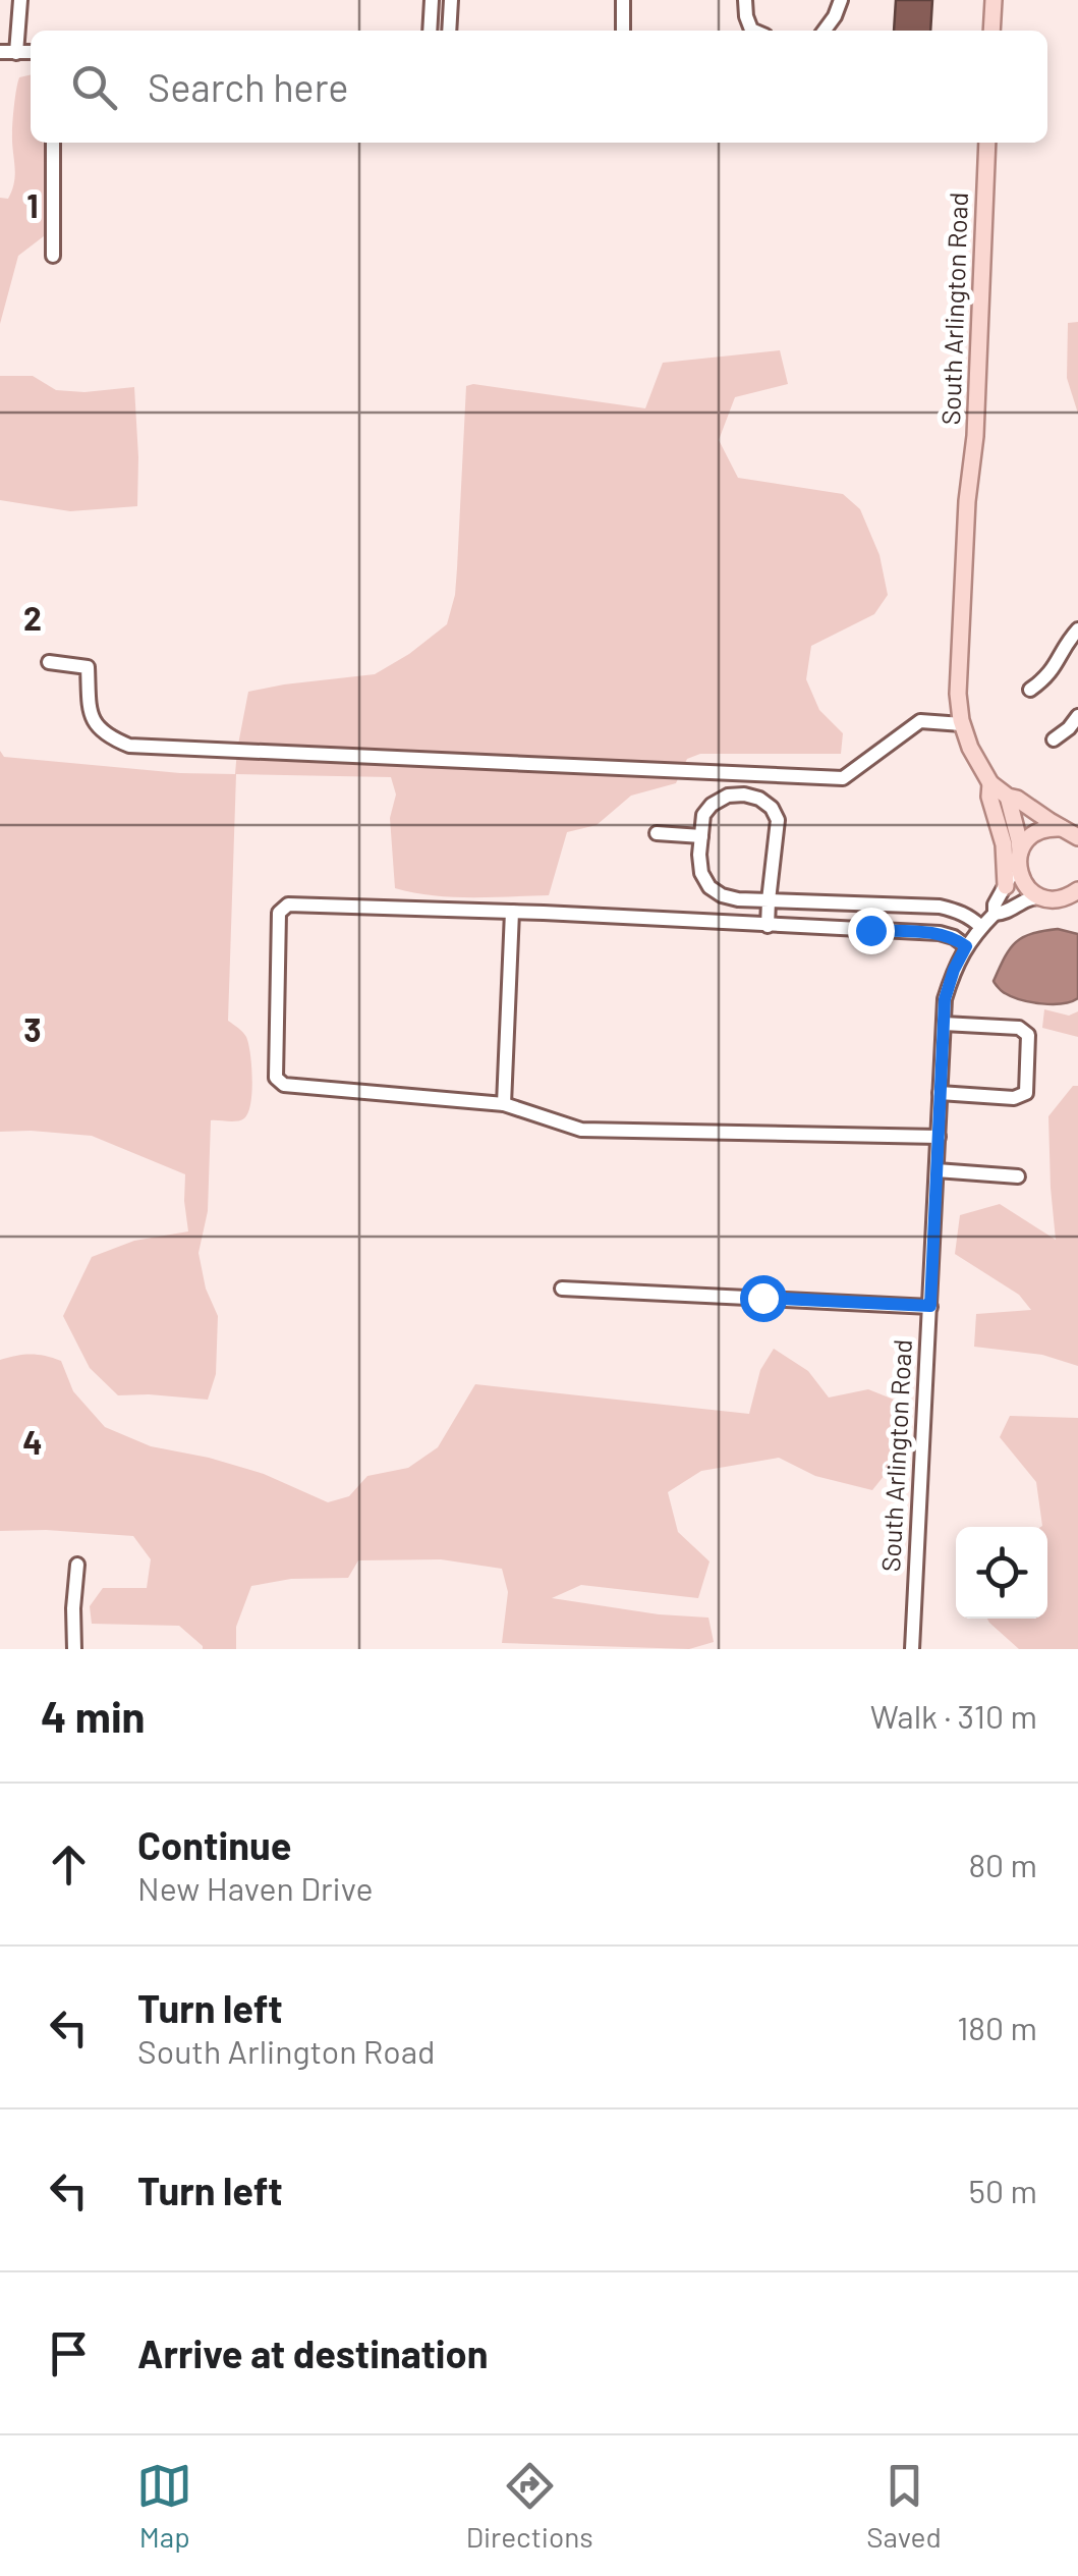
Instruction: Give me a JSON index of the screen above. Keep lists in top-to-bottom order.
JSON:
{
  "streets": {
    "main road": ["South Arlington Road"]
  },
  "page": {
    "search": "Search here",
    "heading": ["4 min", "Walk · 310 m"],
    "list": [
      ["Continue", "New Haven Drive", "80 m"],
      ["Turn left", "South Arlington Road", "180 m"],
      ["Turn left", "50 m"],
      "Arrive at destination"
    ],
    "nav": ["Map", "Directions", "Saved"]
  },
  "grid": {
    "rows": [
      "1",
      "2",
      "3",
      "4"
    ]
  }
}
